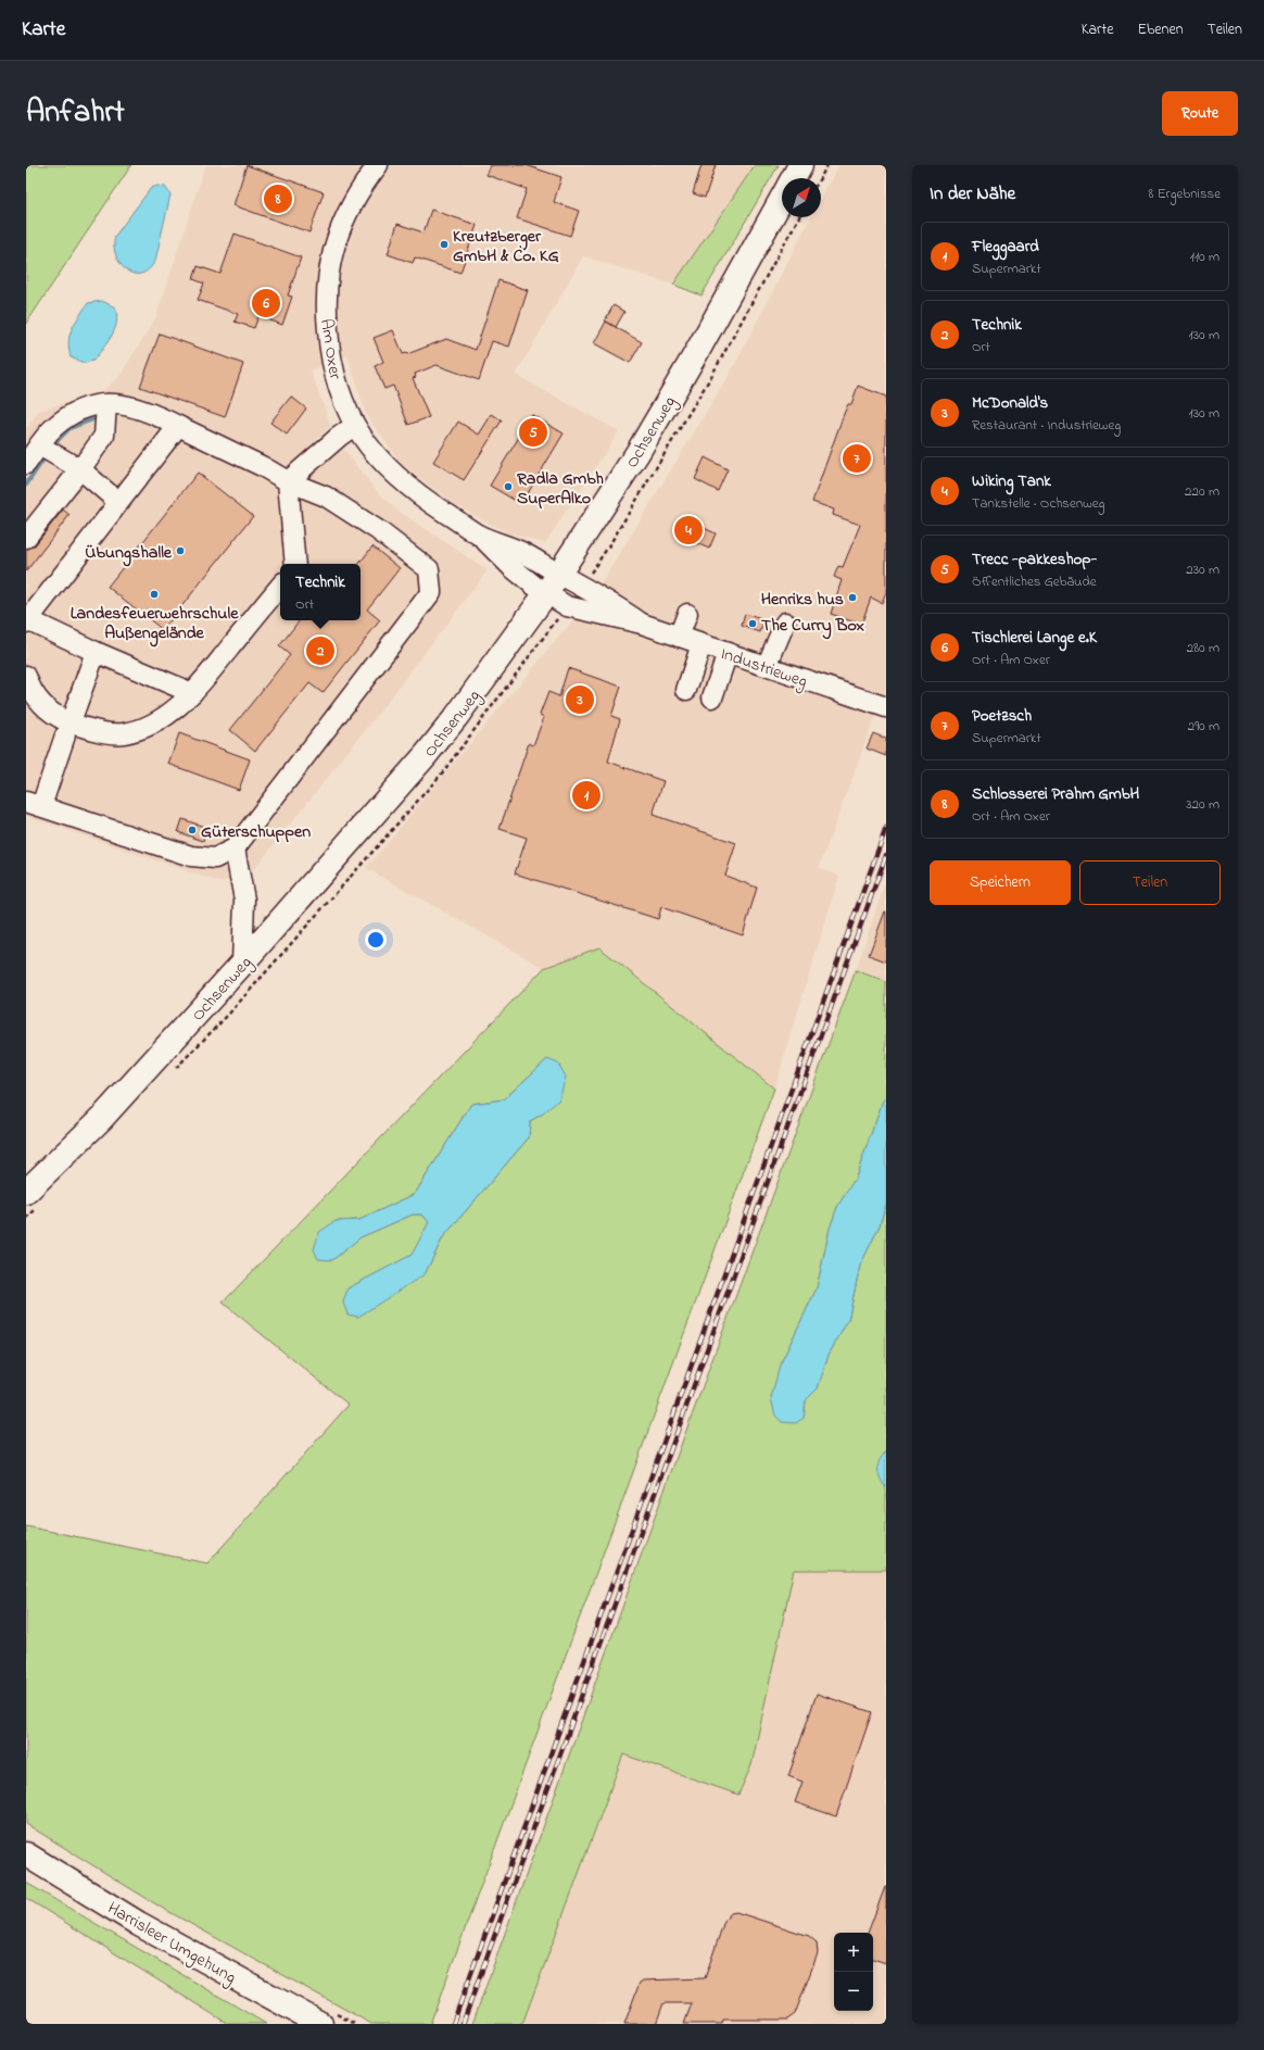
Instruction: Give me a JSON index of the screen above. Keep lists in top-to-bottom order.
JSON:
{
  "streets": {
    "main road": ["Ochsenweg", "Harrisleer Umgehung"],
    "street": ["Am Oxer", "Industrieweg"]
  },
  "crossings": [
    ["Am Oxer", "Ochsenweg"],
    ["Am Oxer", "Industrieweg"],
    ["Ochsenweg", "Industrieweg"]
  ],
  "places": [
    "Kreutzberger GmbH & Co. KG",
    "Radla Gmbh SuperAlko",
    "Übungshalle",
    "Landesfeuerwehrschule Außengelände",
    "Henriks hus",
    "The Curry Box",
    "Güterschuppen"
  ],
  "north": "top right",
  "page": {
    "header": "Karte",
    "nav": ["Karte", "Ebenen", "Teilen"],
    "title": "Anfahrt",
    "buttons": [
      "Route",
      ["Speichern", "Teilen"]
    ],
    "heading": ["In der Nähe", "8 Ergebnisse"],
    "pins": [
      "8",
      "6",
      "5",
      "7",
      "4",
      "2",
      "3",
      "1"
    ],
    "list": [
      {
        "mark": "1",
        "name": "Fleggaard",
        "note": "Supermarkt",
        "value": "110 m"
      },
      {
        "mark": "2",
        "name": "Technik",
        "note": "Ort",
        "value": "130 m"
      },
      {
        "mark": "3",
        "name": "McDonald's",
        "note": "Restaurant · Industrieweg",
        "value": "130 m"
      },
      {
        "mark": "4",
        "name": "Wiking Tank",
        "note": "Tankstelle · Ochsenweg",
        "value": "220 m"
      },
      {
        "mark": "5",
        "name": "Trecc -pakkeshop-",
        "note": "Öffentliches Gebäude",
        "value": "230 m"
      },
      {
        "mark": "6",
        "name": "Tischlerei Lange e.K",
        "note": "Ort · Am Oxer",
        "value": "280 m"
      },
      {
        "mark": "7",
        "name": "Poetzsch",
        "note": "Supermarkt",
        "value": "290 m"
      },
      {
        "mark": "8",
        "name": "Schlosserei Prahm GmbH",
        "note": "Ort · Am Oxer",
        "value": "320 m"
      }
    ],
    "popup": ["Technik", "Ort"],
    "map_buttons": ["+", "−"]
  }
}
